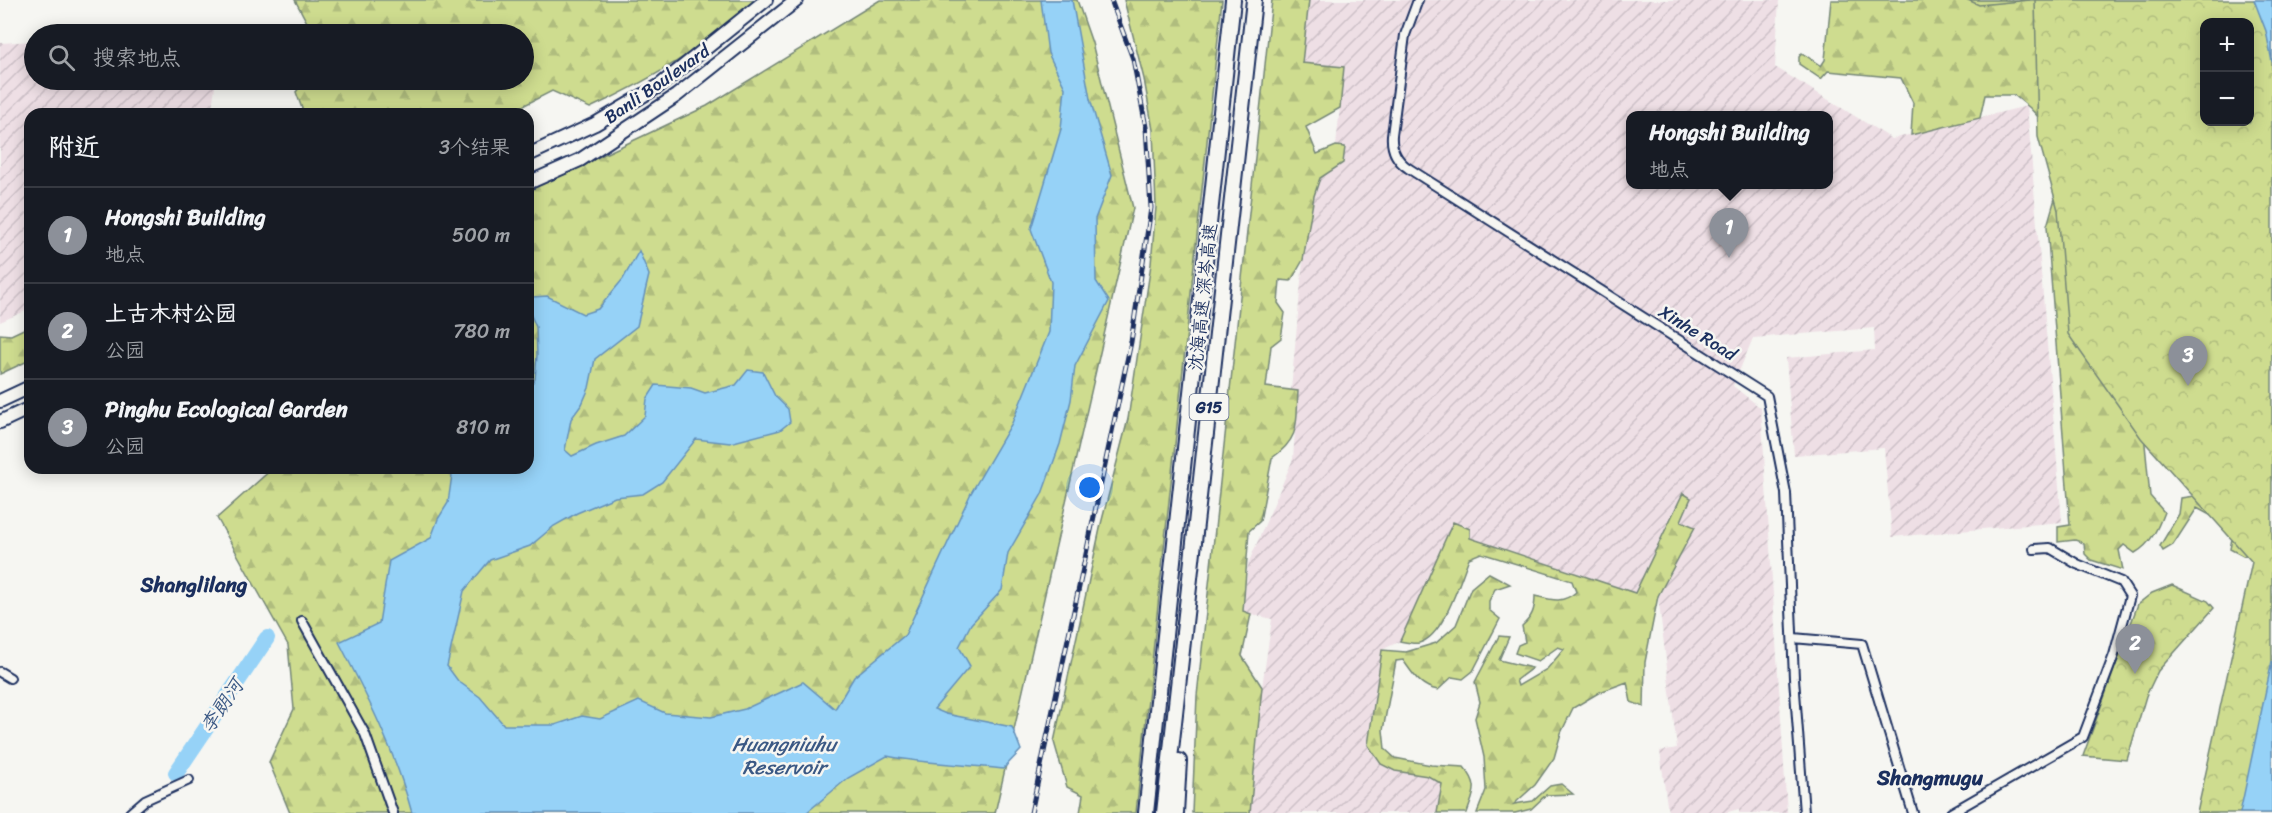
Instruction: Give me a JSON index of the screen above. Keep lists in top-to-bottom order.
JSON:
{
  "streets": {
    "highway": ["沈海高速 深岑高速", "G15"],
    "main road": ["Banli Boulevard"],
    "street": ["Xinhe Road"]
  },
  "districts": ["Shanglilang", "Shangmugu"],
  "water": ["李朗河", "Huangniuhu Reservoir"],
  "page": {
    "map_buttons": ["+", "−"],
    "search": "搜索地点",
    "heading": ["附近", "3个结果"],
    "popup": ["Hongshi Building", "地点"],
    "list": [
      {
        "mark": "1",
        "name": "Hongshi Building",
        "note": "地点",
        "value": "500 m"
      },
      {
        "mark": "2",
        "name": "上古木村公园",
        "note": "公园",
        "value": "780 m"
      },
      {
        "mark": "3",
        "name": "Pinghu Ecological Garden",
        "note": "公园",
        "value": "810 m"
      }
    ],
    "pins": ["1", "3", "2"]
  }
}
